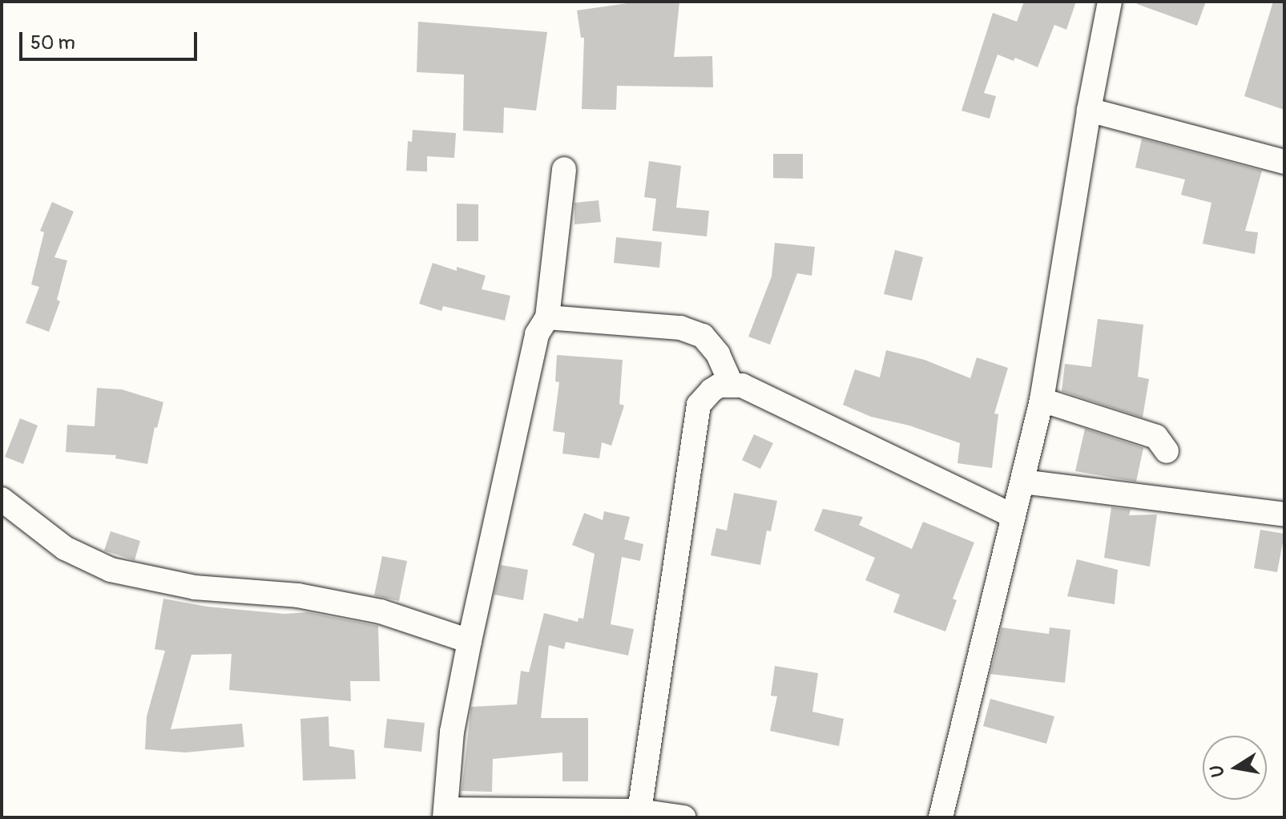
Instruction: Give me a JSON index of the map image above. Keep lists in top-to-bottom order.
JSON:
{
  "scale_bar": "50 m",
  "north": "left"
}
